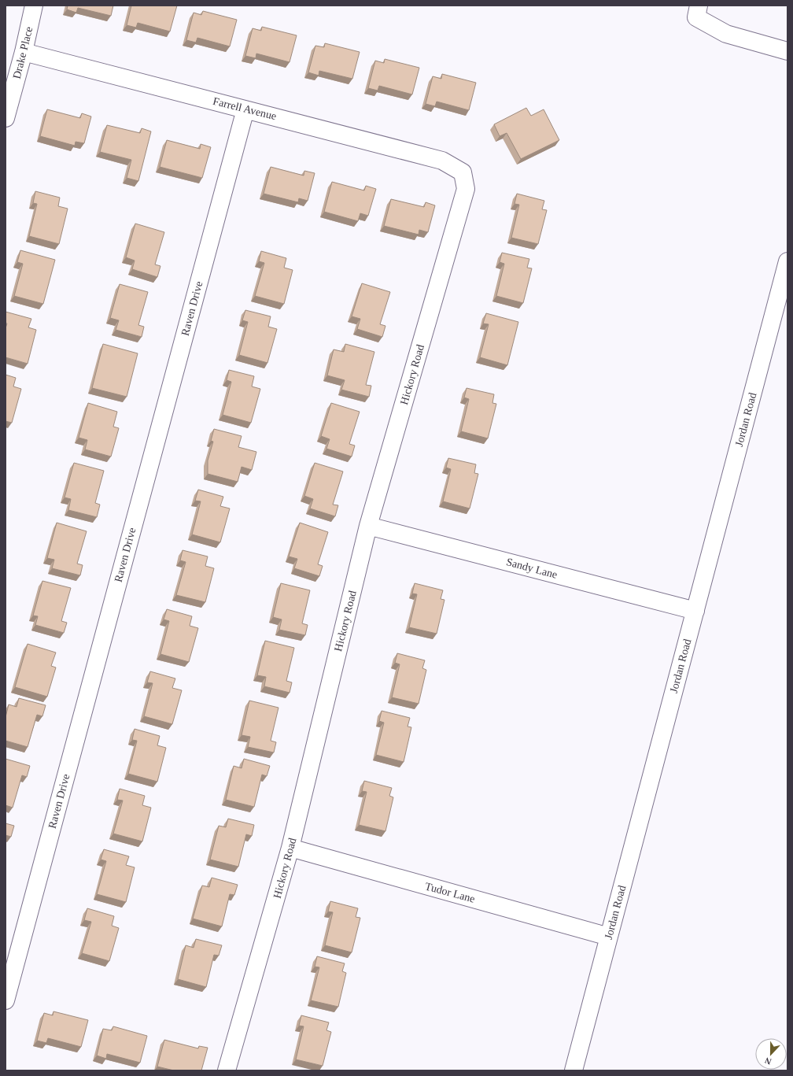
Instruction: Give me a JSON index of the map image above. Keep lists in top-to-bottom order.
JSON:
{
  "streets": {
    "street": [
      "Drake Place",
      "Farrell Avenue",
      "Raven Drive",
      "Hickory Road",
      "Jordan Road",
      "Sandy Lane",
      "Tudor Lane"
    ]
  },
  "crossings": [
    ["Drake Place", "Farrell Avenue"],
    ["Farrell Avenue", "Raven Drive"],
    ["Farrell Avenue", "Hickory Road"],
    ["Hickory Road", "Sandy Lane"],
    ["Hickory Road", "Tudor Lane"],
    ["Jordan Road", "Sandy Lane"],
    ["Jordan Road", "Tudor Lane"]
  ],
  "north": "bottom"
}
